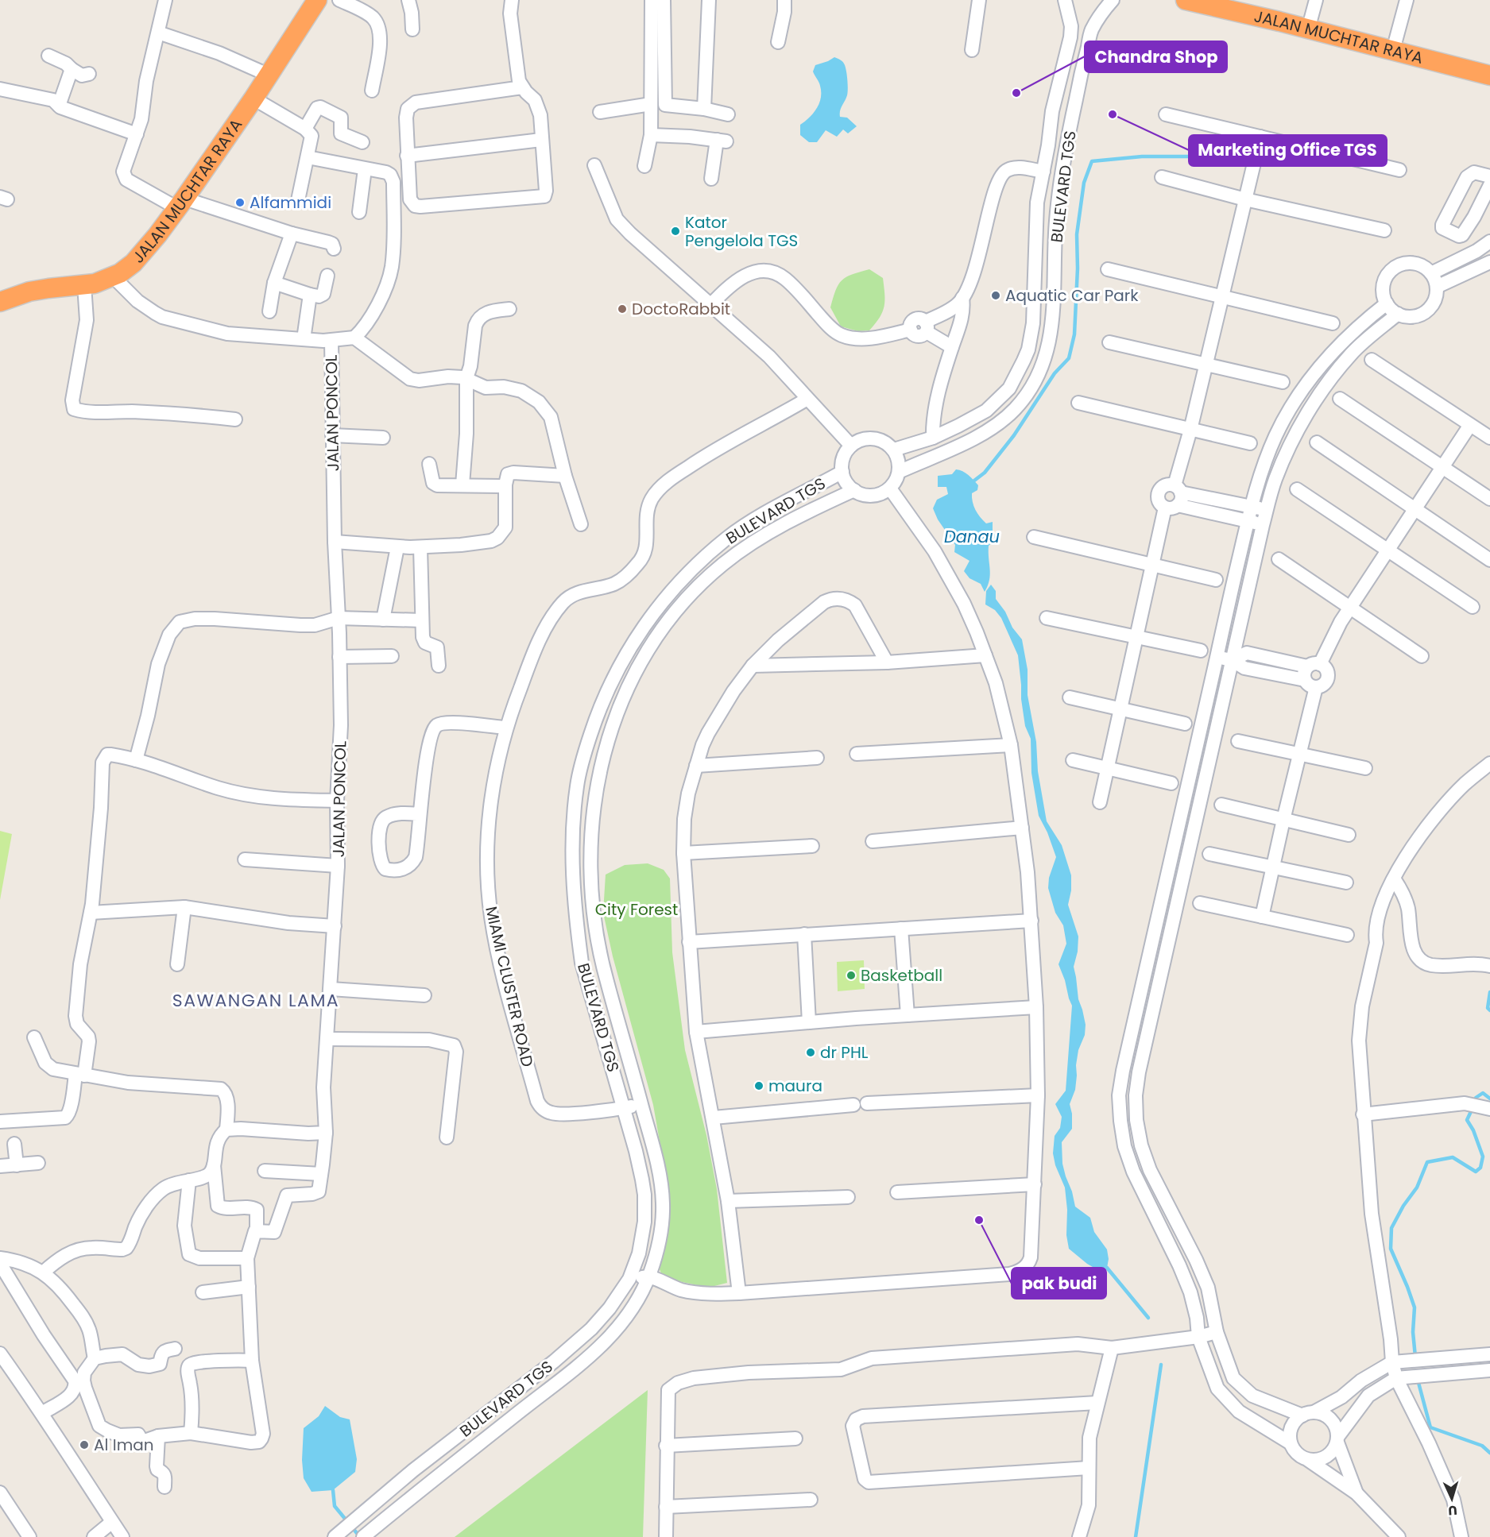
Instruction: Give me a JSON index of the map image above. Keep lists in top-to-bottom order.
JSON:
{
  "streets": {
    "highway": ["JALAN MUCHTAR RAYA"],
    "street": ["BULEVARD TGS", "JALAN PONCOL", "MIAMI CLUSTER ROAD"]
  },
  "crossings": [
    ["JALAN MUCHTAR RAYA", "JALAN PONCOL"],
    ["BULEVARD TGS", "MIAMI CLUSTER ROAD"]
  ],
  "districts": ["SAWANGAN LAMA"],
  "water": ["Danau"],
  "parks": ["City Forest"],
  "places": [
    "Chandra Shop",
    "Marketing Office TGS",
    "Alfammidi",
    "Kator Pengelola TGS",
    "Aquatic Car Park",
    "DoctoRabbit",
    "Basketball",
    "dr PHL",
    "maura",
    "pak budi",
    "Al Iman"
  ],
  "north": "bottom"
}
